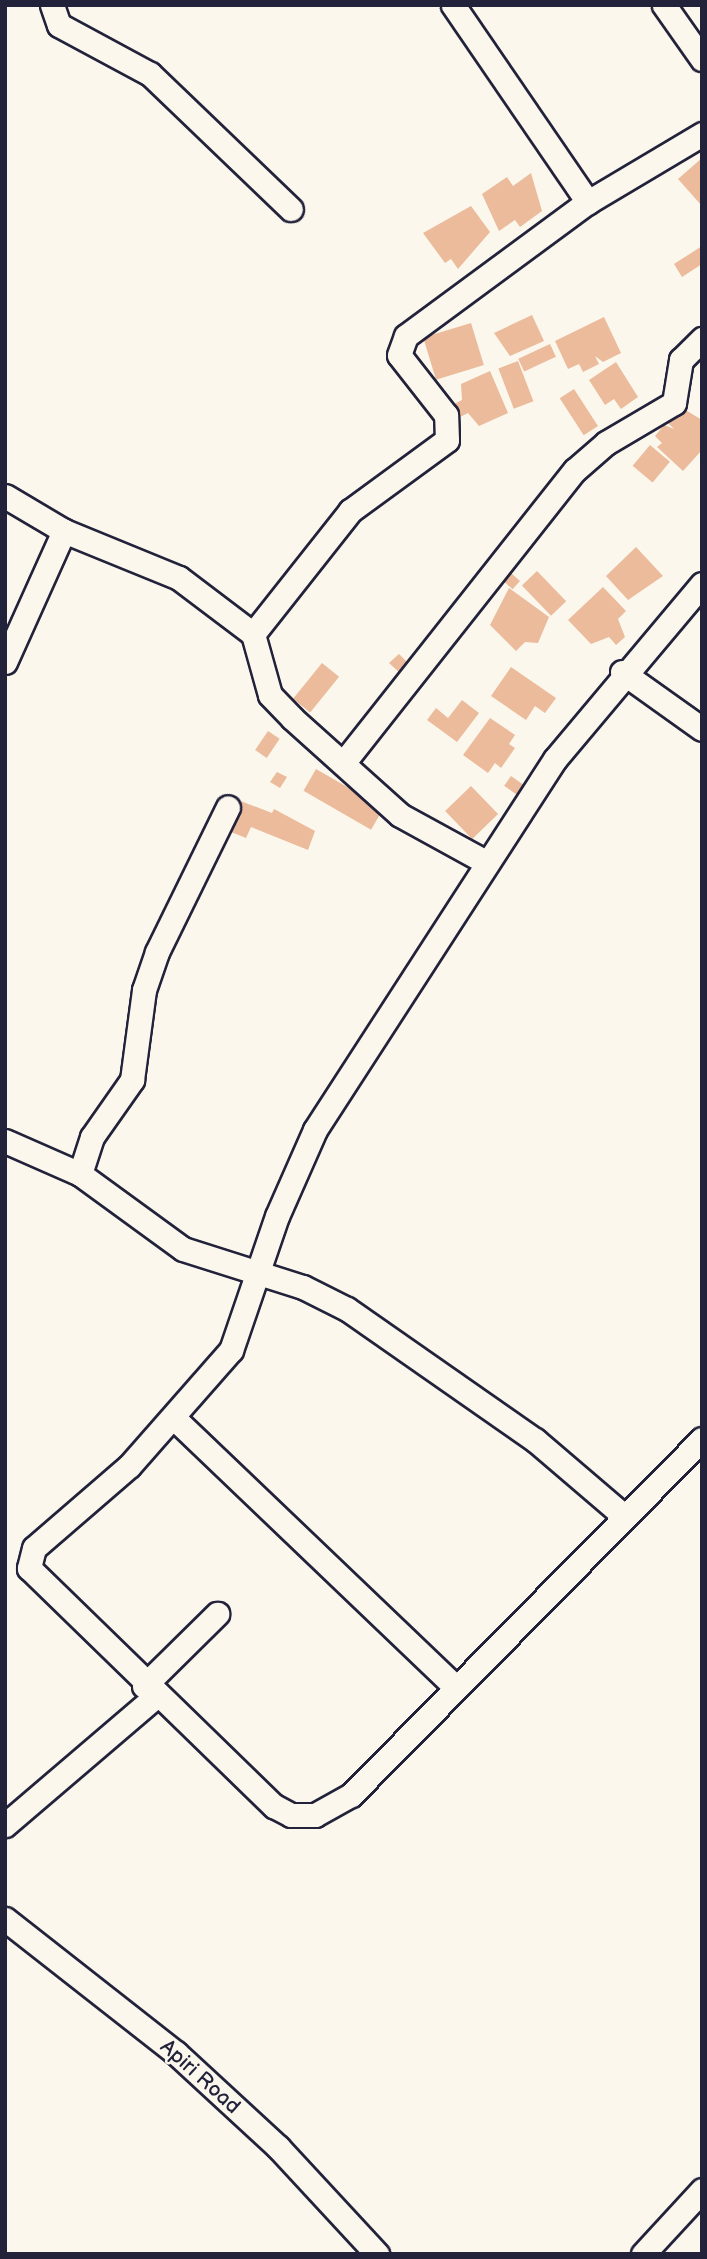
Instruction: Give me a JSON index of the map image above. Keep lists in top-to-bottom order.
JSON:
{
  "streets": {
    "street": ["Apiri Road"]
  }
}
